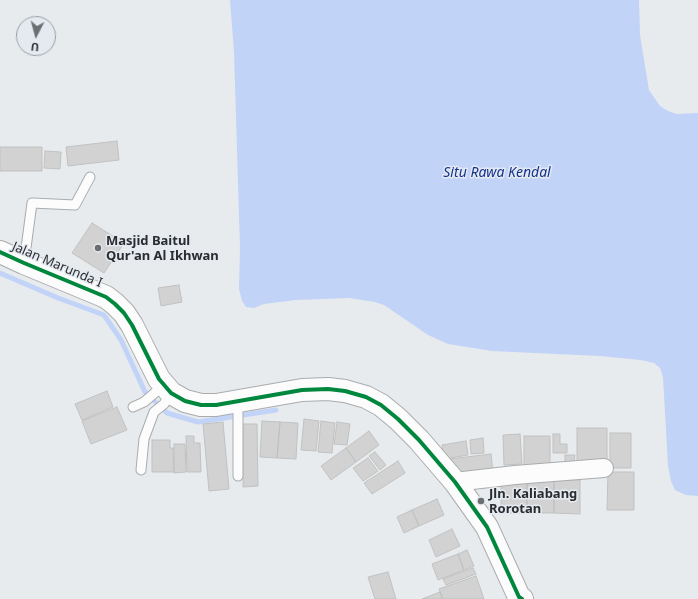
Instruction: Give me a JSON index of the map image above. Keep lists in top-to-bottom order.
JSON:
{
  "streets": {
    "street": ["Jalan Marunda I"]
  },
  "water": ["Situ Rawa Kendal"],
  "places": ["Masjid Baitul Qur'an Al Ikhwan", "Jln. Kaliabang Rorotan"],
  "north": "bottom"
}
